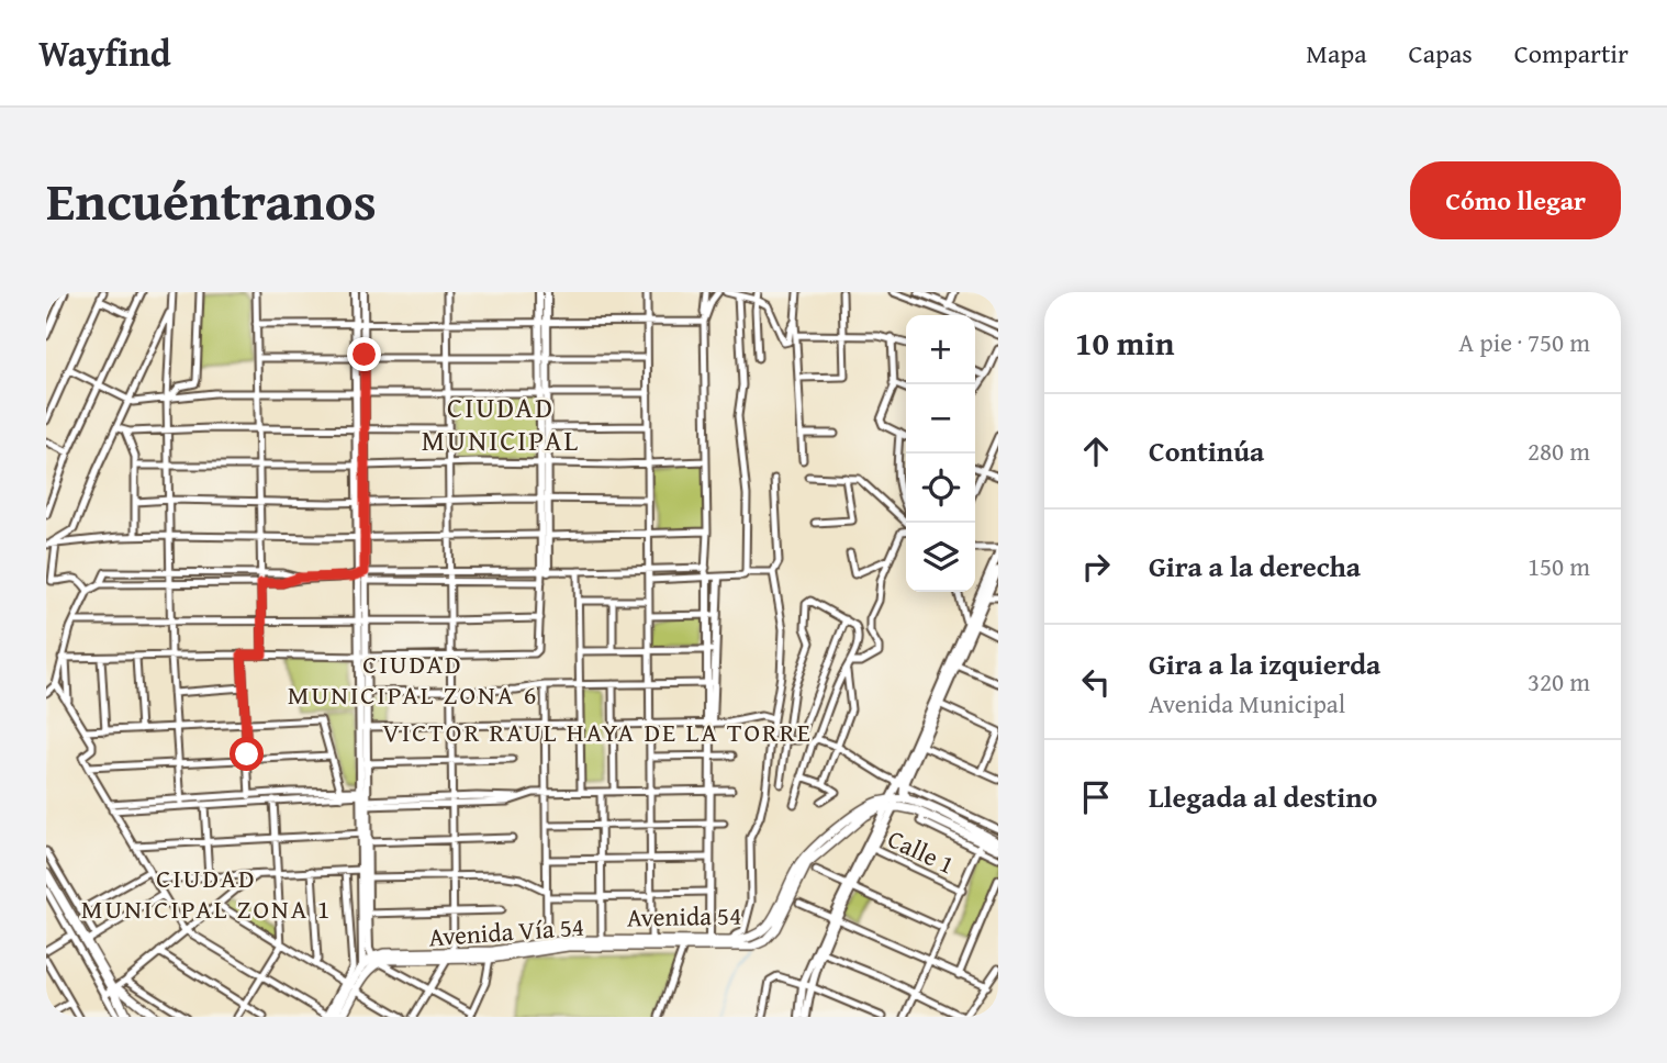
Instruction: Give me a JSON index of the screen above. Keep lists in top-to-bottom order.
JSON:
{
  "streets": {
    "main road": ["Avenida 54", "Avenida Vía 54"],
    "street": ["Calle 1"]
  },
  "crossings": [
    ["Avenida 54", "Avenida Vía 54"]
  ],
  "districts": [
    "CIUDAD MUNICIPAL",
    "CIUDAD MUNICIPAL ZONA 6",
    "VICTOR RAUL HAYA DE LA TORRE",
    "CIUDAD MUNICIPAL ZONA 1"
  ],
  "page": {
    "header": "Wayfind",
    "nav": ["Mapa", "Capas", "Compartir"],
    "title": "Encuéntranos",
    "buttons": "Cómo llegar",
    "heading": ["10 min", "A pie · 750 m"],
    "map_buttons": ["+", "−"],
    "list": [
      ["Continúa", "280 m"],
      ["Gira a la derecha", "150 m"],
      ["Gira a la izquierda", "Avenida Municipal", "320 m"],
      "Llegada al destino"
    ]
  }
}
